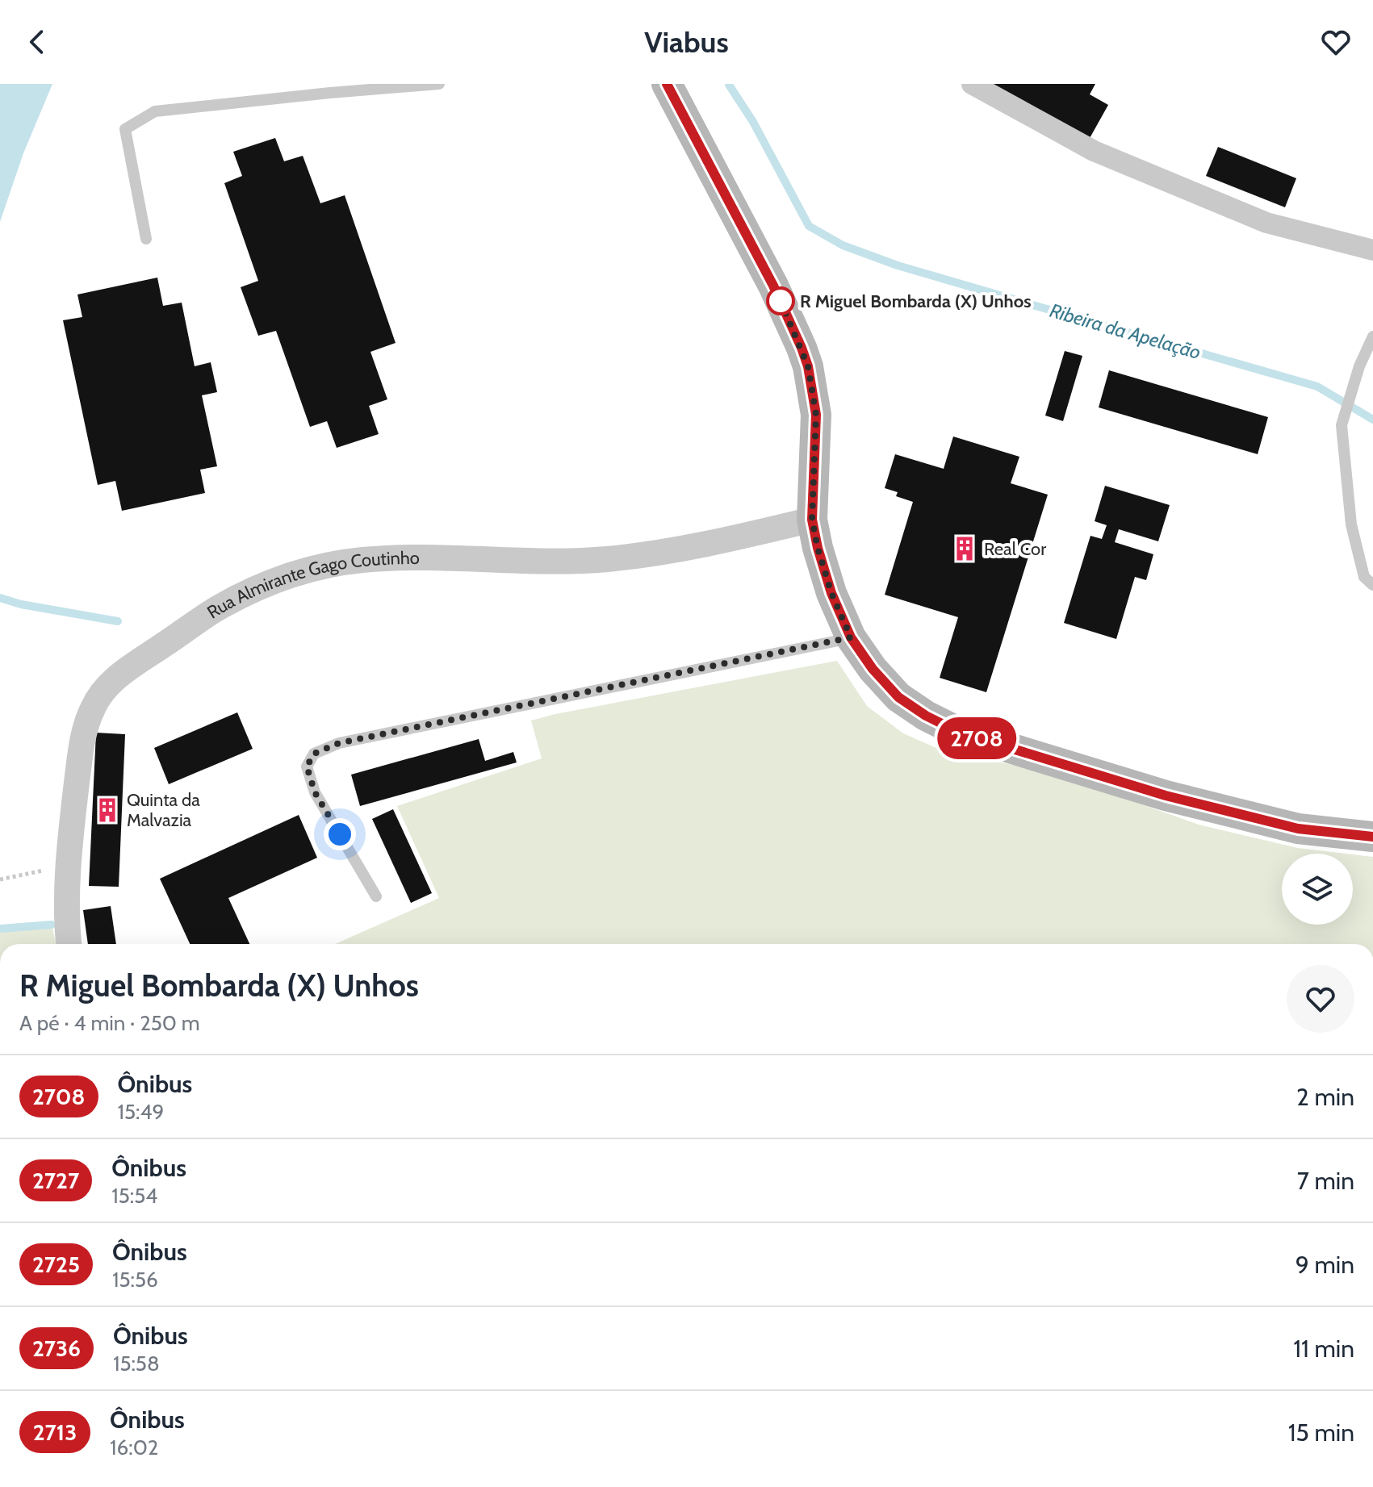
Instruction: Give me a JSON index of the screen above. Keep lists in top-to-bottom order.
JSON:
{
  "streets": {
    "street": ["Rua Almirante Gago Coutinho"]
  },
  "water": ["Ribeira da Apelação"],
  "places": {
    "other": ["R Miguel Bombarda (X) Unhos"],
    "building": ["Real Cor", "Quinta da Malvazia"]
  },
  "lines": ["bus line 2708"],
  "page": {
    "header": "Viabus",
    "on_map": "2708",
    "heading": ["R Miguel Bombarda (X) Unhos", "A pé · 4 min · 250 m"],
    "list": [
      {
        "mark": "2708",
        "name": "Ônibus",
        "note": "15:49",
        "value": "2 min"
      },
      {
        "mark": "2727",
        "name": "Ônibus",
        "note": "15:54",
        "value": "7 min"
      },
      {
        "mark": "2725",
        "name": "Ônibus",
        "note": "15:56",
        "value": "9 min"
      },
      {
        "mark": "2736",
        "name": "Ônibus",
        "note": "15:58",
        "value": "11 min"
      },
      {
        "mark": "2713",
        "name": "Ônibus",
        "note": "16:02",
        "value": "15 min"
      }
    ]
  }
}
